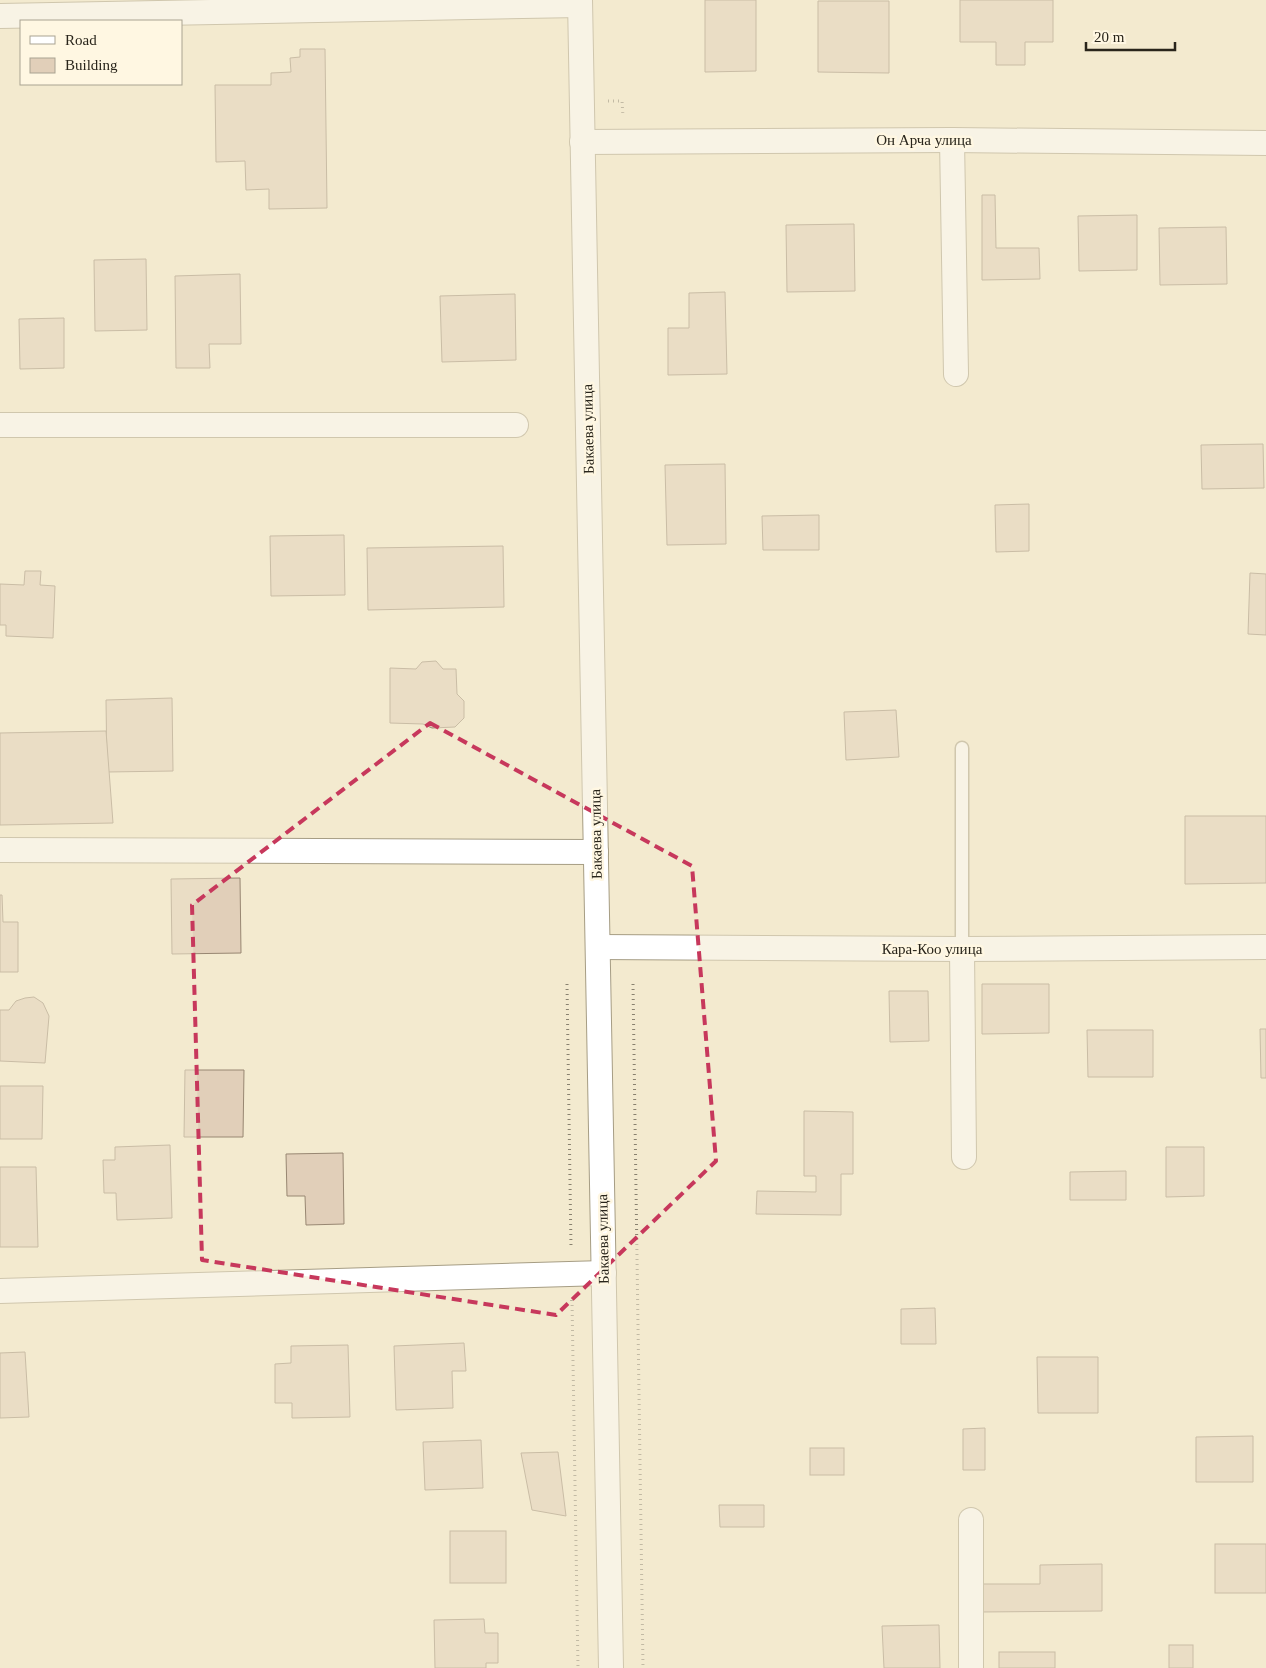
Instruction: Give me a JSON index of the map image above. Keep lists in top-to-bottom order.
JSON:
{
  "streets": {
    "street": ["Он Арча улица", "Бакаева улица", "Кара-Коо улица"]
  },
  "crossings": [
    ["Он Арча улица", "Бакаева улица"],
    ["Бакаева улица", "Кара-Коо улица"]
  ],
  "legend": ["Road", "Building"],
  "scale_bar": "20 m"
}
